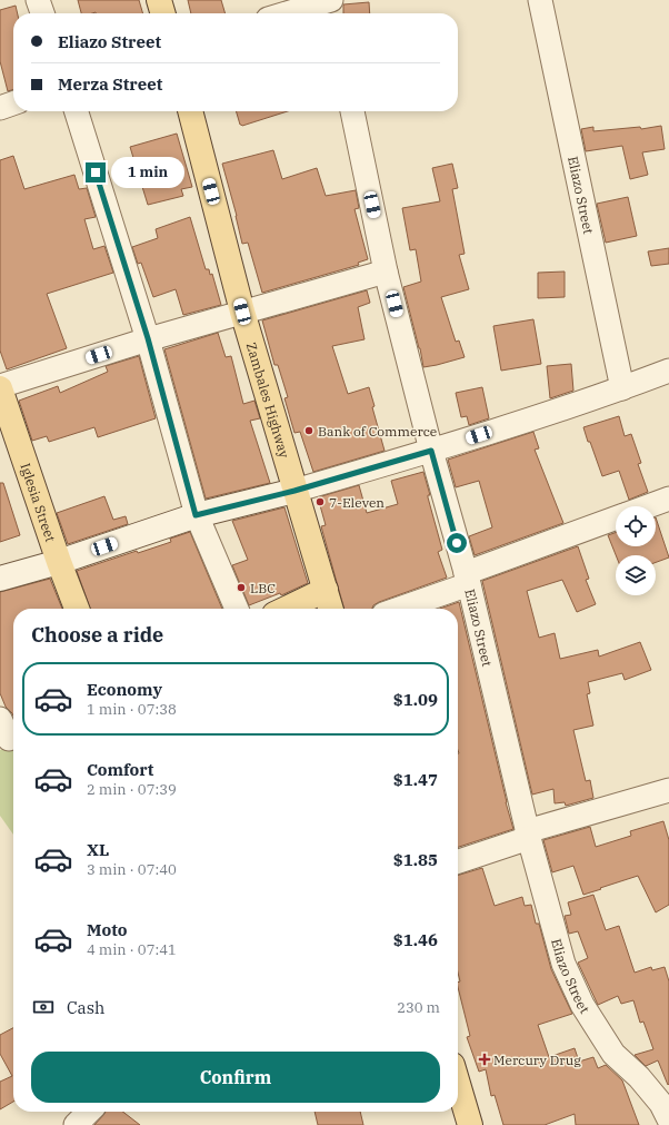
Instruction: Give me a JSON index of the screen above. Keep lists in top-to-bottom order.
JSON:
{
  "streets": {
    "main road": ["Zambales Highway", "Iglesia Street"],
    "street": ["Eliazo Street"]
  },
  "places": {
    "other": ["Bank of Commerce", "7-Eleven", "LBC"],
    "health": ["Mercury Drug"]
  },
  "page": {
    "banner": ["Eliazo Street", "Merza Street"],
    "bubble": "1 min",
    "heading": "Choose a ride",
    "list": [
      {
        "name": "Economy",
        "note": "1 min · 07:38",
        "value": "$1.09"
      },
      {
        "name": "Comfort",
        "note": "2 min · 07:39",
        "value": "$1.47"
      },
      {
        "name": "XL",
        "note": "3 min · 07:40",
        "value": "$1.85"
      },
      {
        "name": "Moto",
        "note": "4 min · 07:41",
        "value": "$1.46"
      }
    ],
    "pay": ["Cash", "230 m"],
    "buttons": "Confirm"
  }
}
